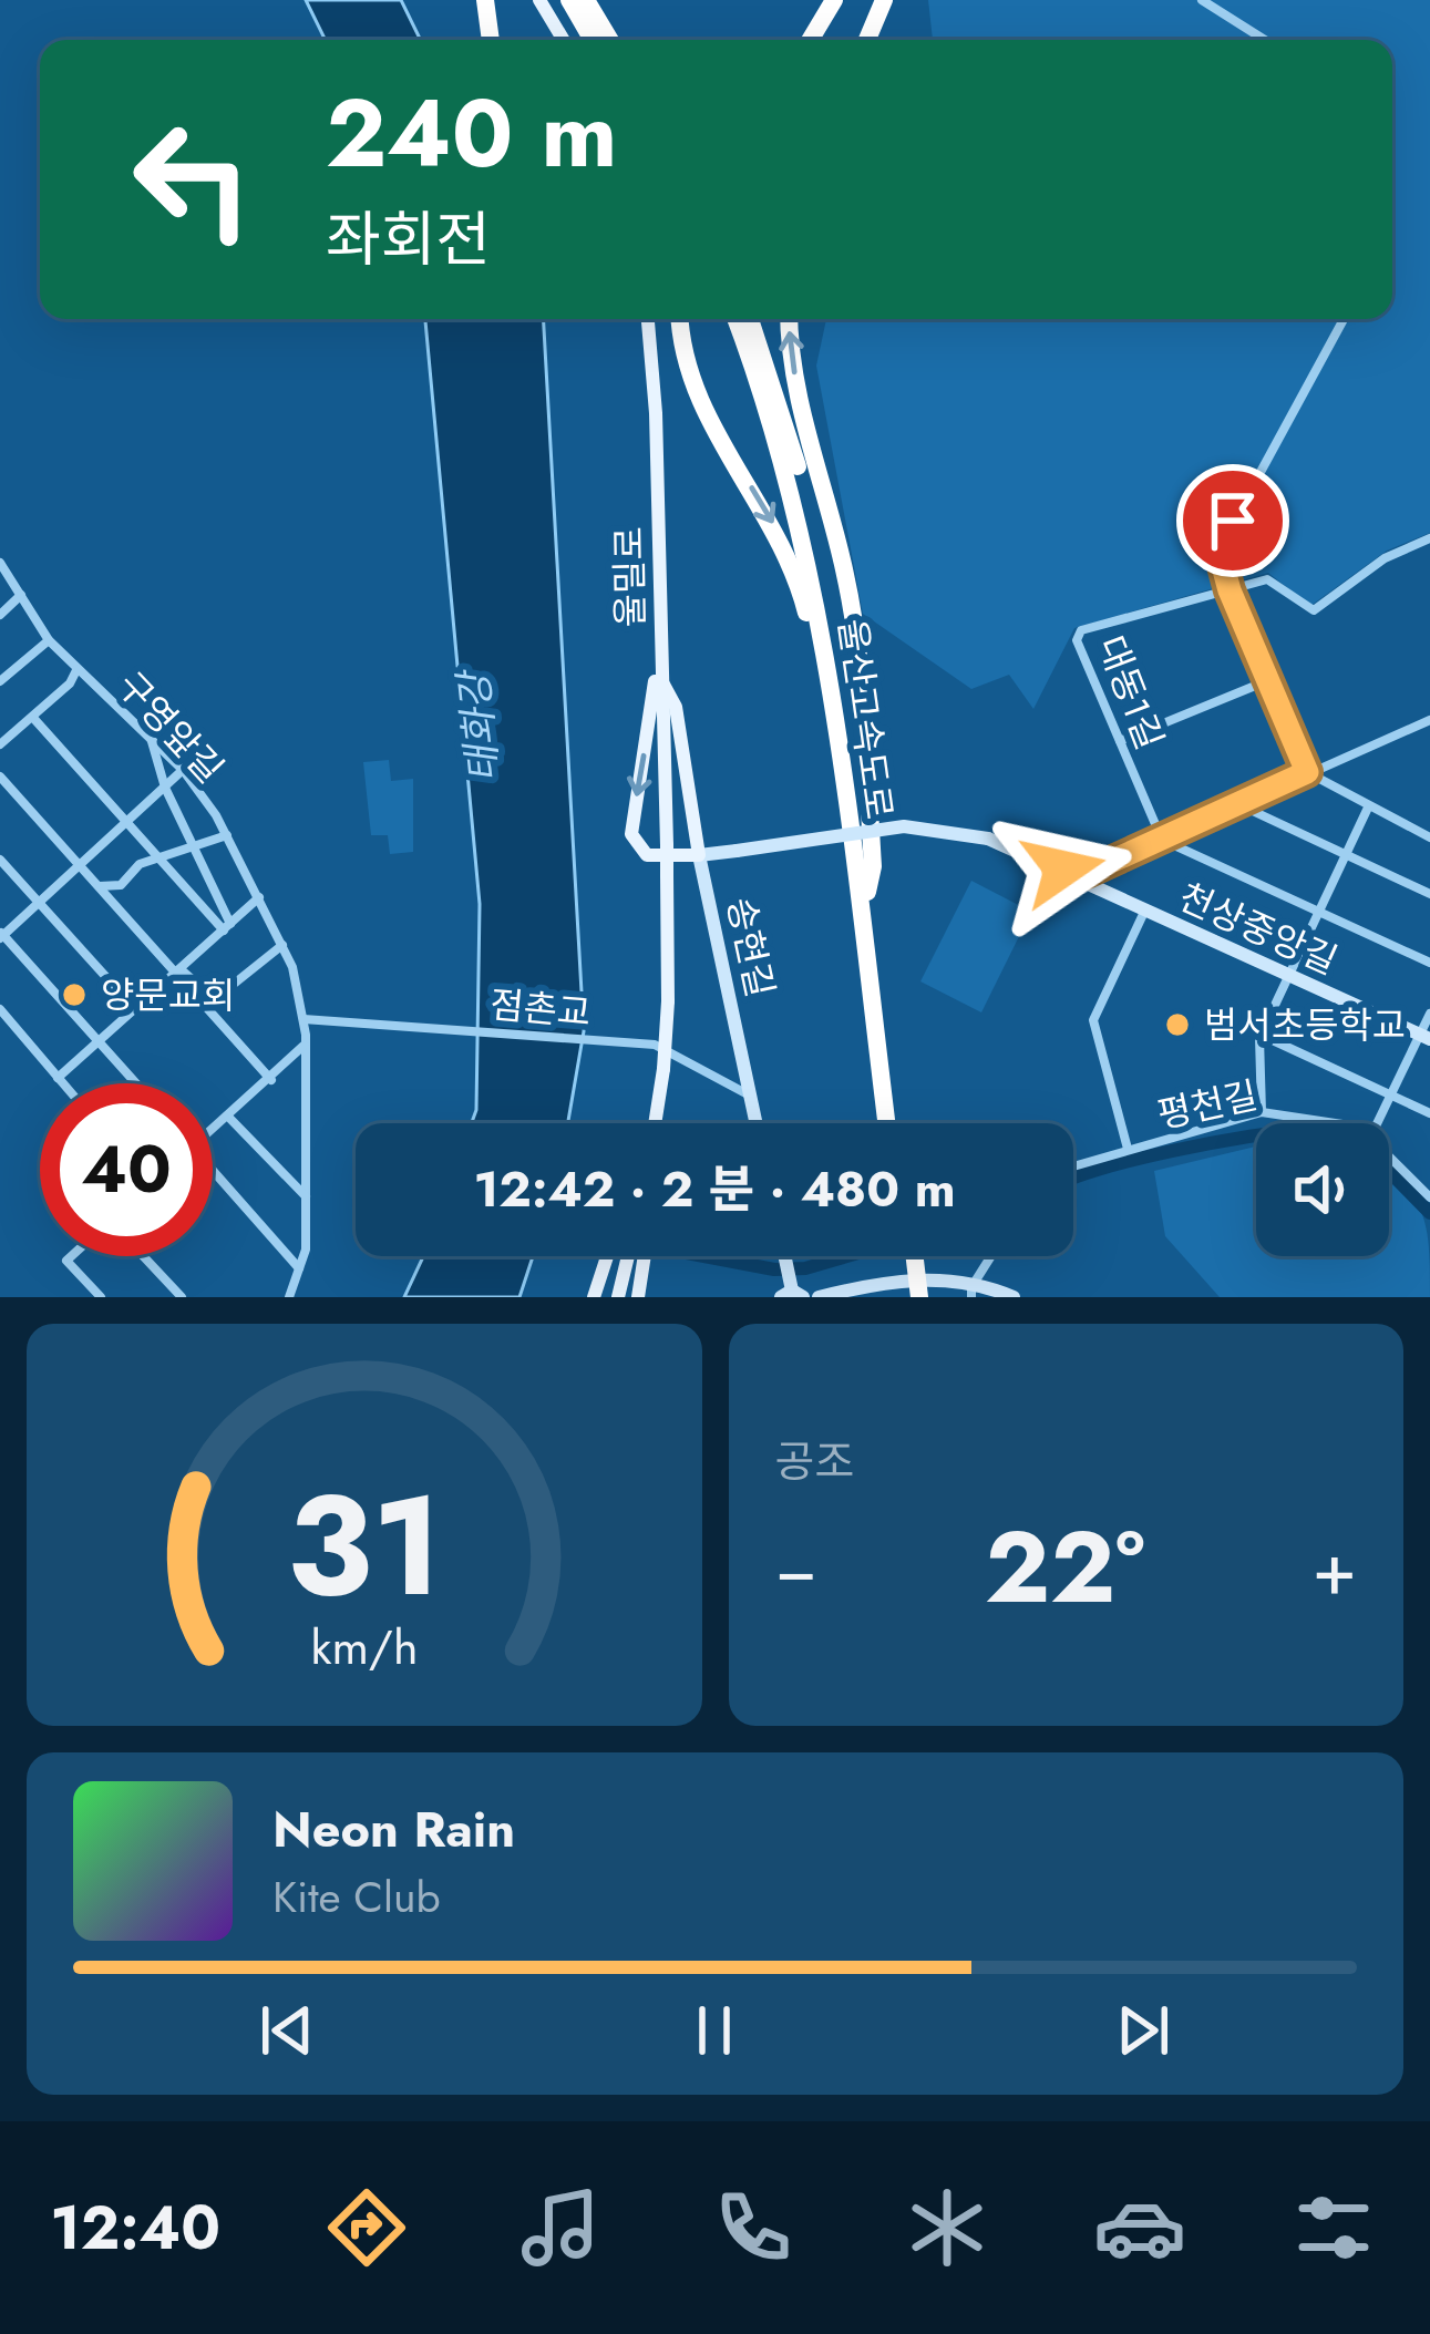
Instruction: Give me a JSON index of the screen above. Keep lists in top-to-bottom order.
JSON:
{
  "streets": {
    "highway": ["울산고속도로"],
    "main road": ["울밀로"],
    "street": [
      "대동1길",
      "구영앞길",
      "천상중앙길",
      "송현길",
      "점촌교",
      "평천길"
    ]
  },
  "crossings": [
    ["구영앞길", "점촌교"],
    ["천상중앙길", "송현길"],
    ["천상중앙길", "평천길"],
    ["송현길", "점촌교"]
  ],
  "water": ["태화강"],
  "places": ["양문교회", "범서초등학교"],
  "page": {
    "turn": ["240 m", "좌회전"],
    "limit": "40",
    "trip": "12:42 · 2 분 · 480 m",
    "tile": "공조",
    "heat": ["−", "22°", "+"],
    "song": ["Neon Rain", "Kite Club"],
    "tabs": "12:40",
    "gauge": ["31", "km/h"]
  }
}
